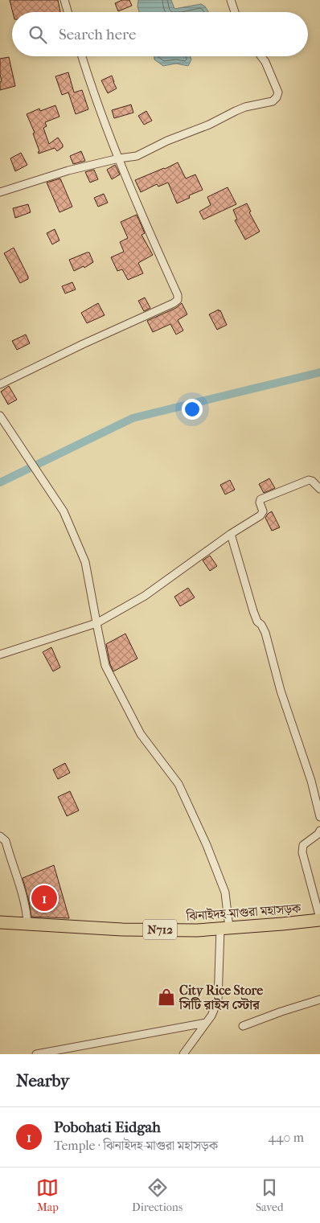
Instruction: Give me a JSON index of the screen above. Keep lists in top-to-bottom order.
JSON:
{
  "streets": {
    "highway": ["ঝিনাইদহ-মাগুরা মহাসড়ক", "N712"]
  },
  "places": {
    "shop": ["City Rice Store সিটি রাইস স্টোর"]
  },
  "page": {
    "search": "Search here",
    "pins": "1",
    "heading": "Nearby",
    "list": [
      {
        "mark": "1",
        "name": "Pobohati Eidgah",
        "note": "Temple · ঝিনাইদহ-মাগুরা মহাসড়ক",
        "value": "440 m"
      }
    ],
    "nav": ["Map", "Directions", "Saved"]
  }
}
